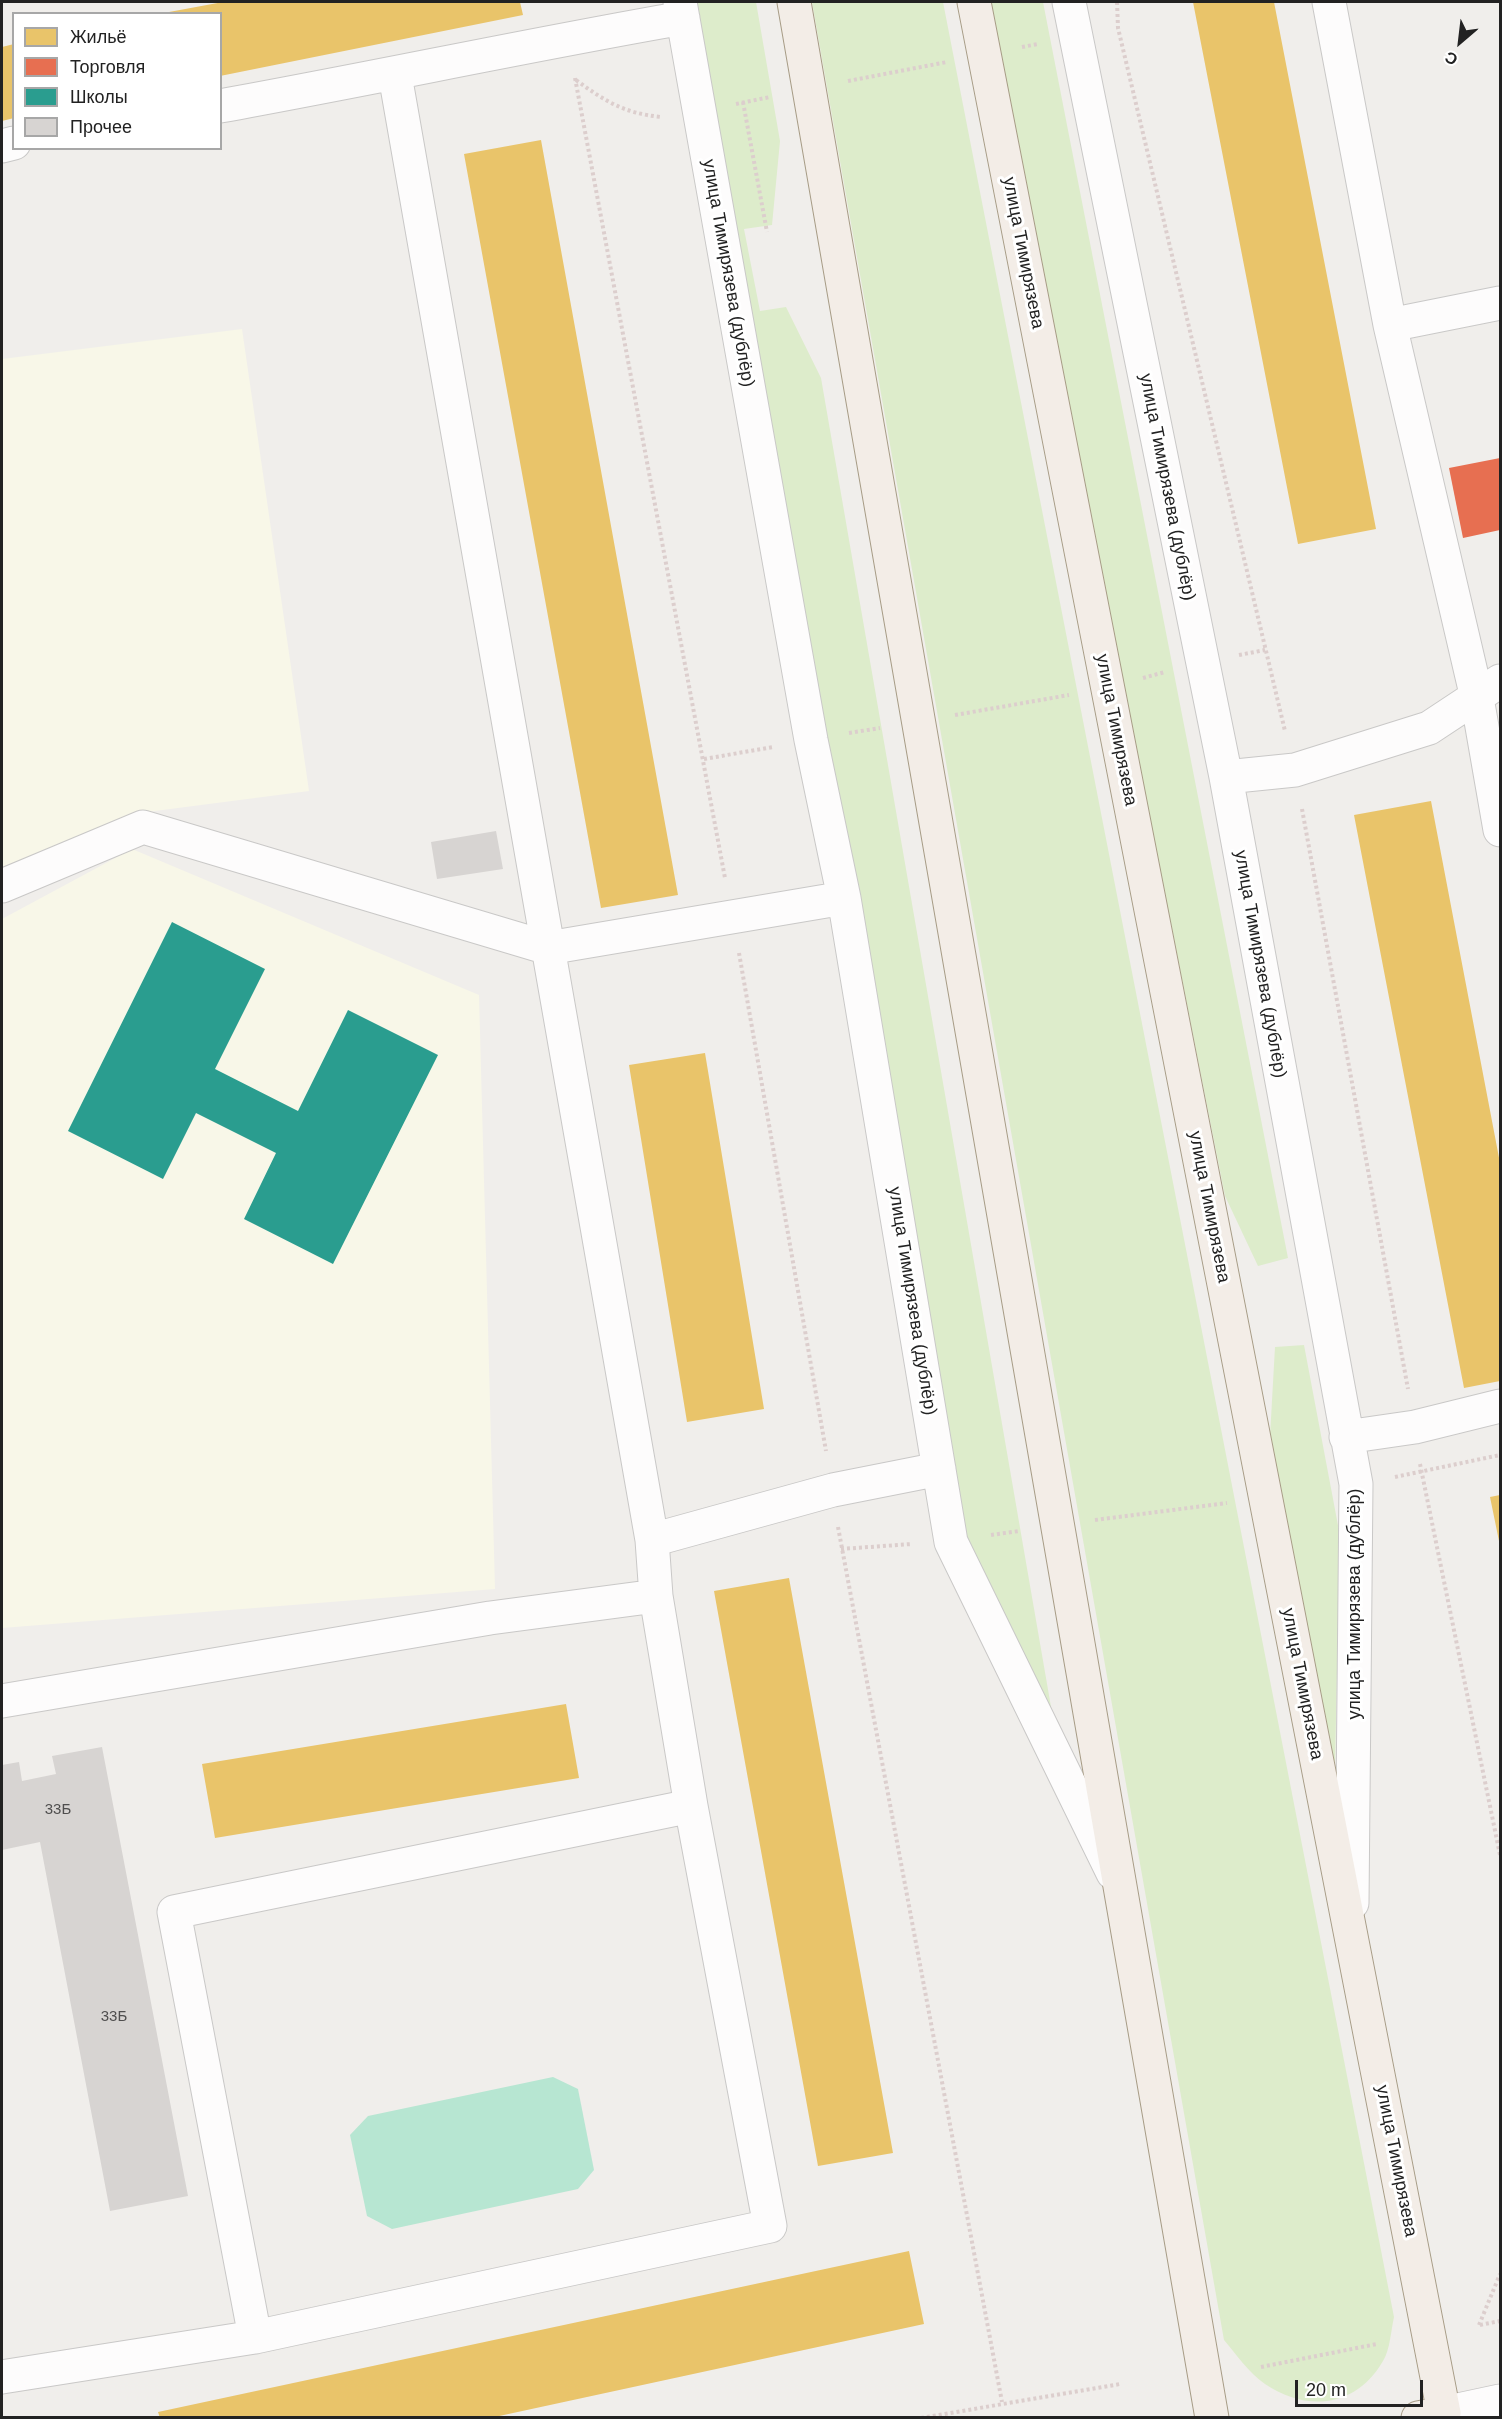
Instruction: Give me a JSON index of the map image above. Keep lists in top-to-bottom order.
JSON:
{
  "streets": {
    "main road": ["улица Тимирязева"],
    "street": ["улица Тимирязева (дублёр)"]
  },
  "crossings": [
    ["улица Тимирязева", "улица Тимирязева (дублёр)"]
  ],
  "house_numbers": ["33Б", "33Б"],
  "legend": [
    "Жильё",
    "Торговля",
    "Школы",
    "Прочее"
  ],
  "scale_bar": "20 m",
  "north": "bottom left"
}
